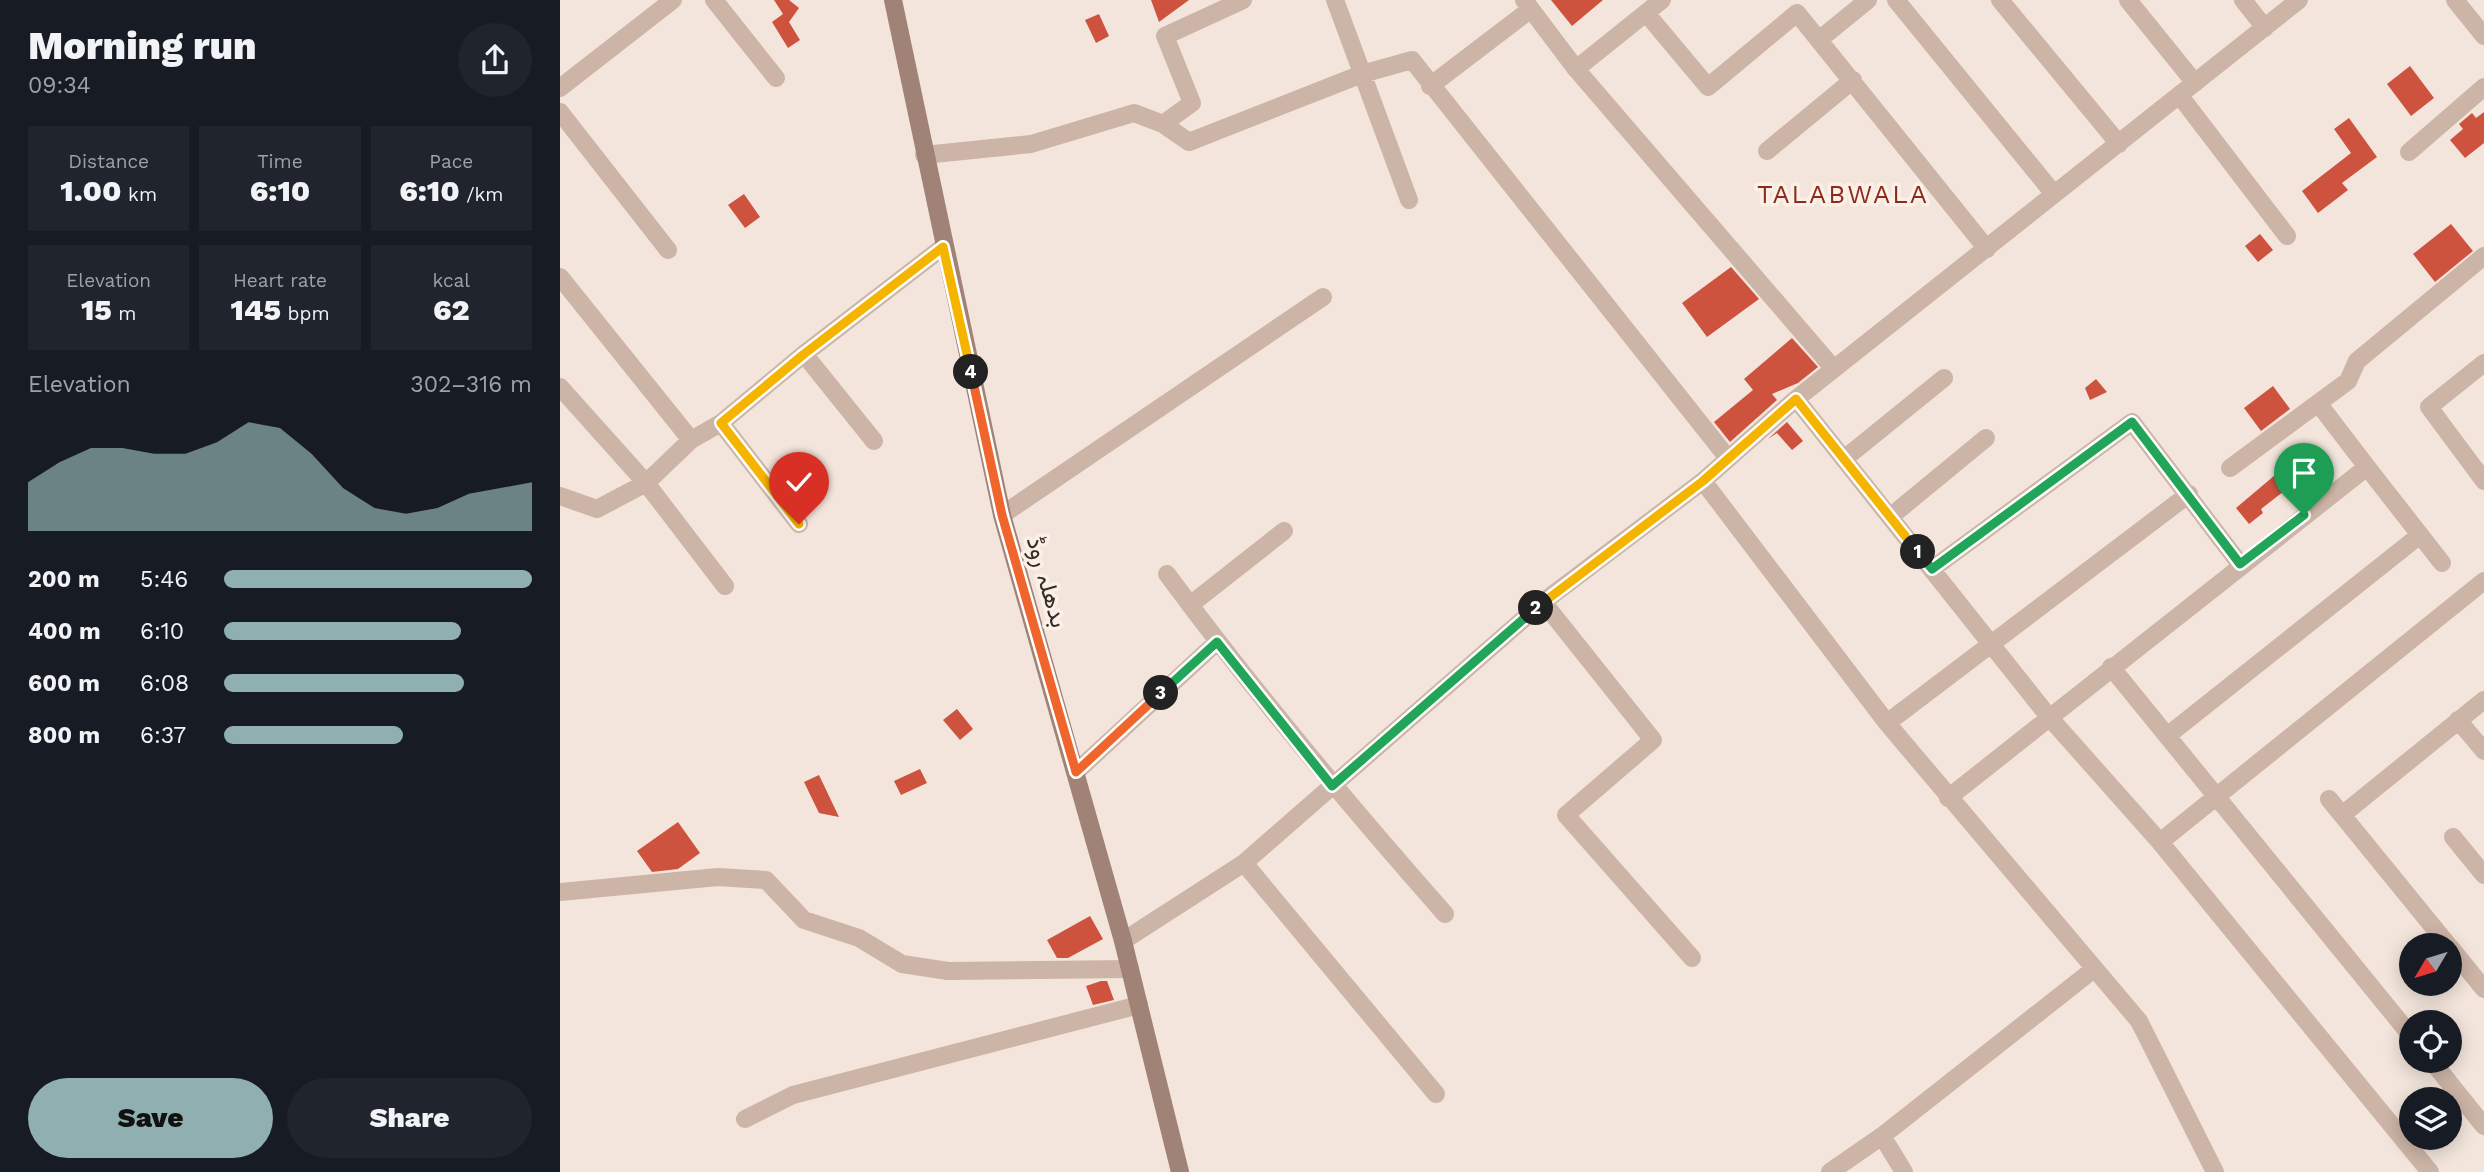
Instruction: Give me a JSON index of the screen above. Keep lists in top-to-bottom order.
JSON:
{
  "streets": {
    "main road": ["بدھلہ روڈ"]
  },
  "districts": ["TALABWALA"],
  "north": "bottom left",
  "page": {
    "heading": ["Morning run", "09:34"],
    "stats": [
      ["Distance", "1.00 km"],
      ["Time", "6:10"],
      ["Pace", "6:10 /km"],
      ["Elevation", "15 m"],
      ["Heart rate", "145 bpm"],
      ["kcal", "62"]
    ],
    "pins": [
      "4",
      "1",
      "2",
      "3"
    ],
    "chart": ["Elevation", "302–316 m"],
    "list": [
      {
        "name": "200 m",
        "note": "5:46"
      },
      {
        "name": "400 m",
        "note": "6:10"
      },
      {
        "name": "600 m",
        "note": "6:08"
      },
      {
        "name": "800 m",
        "note": "6:37"
      }
    ],
    "buttons": ["Save", "Share"]
  }
}
